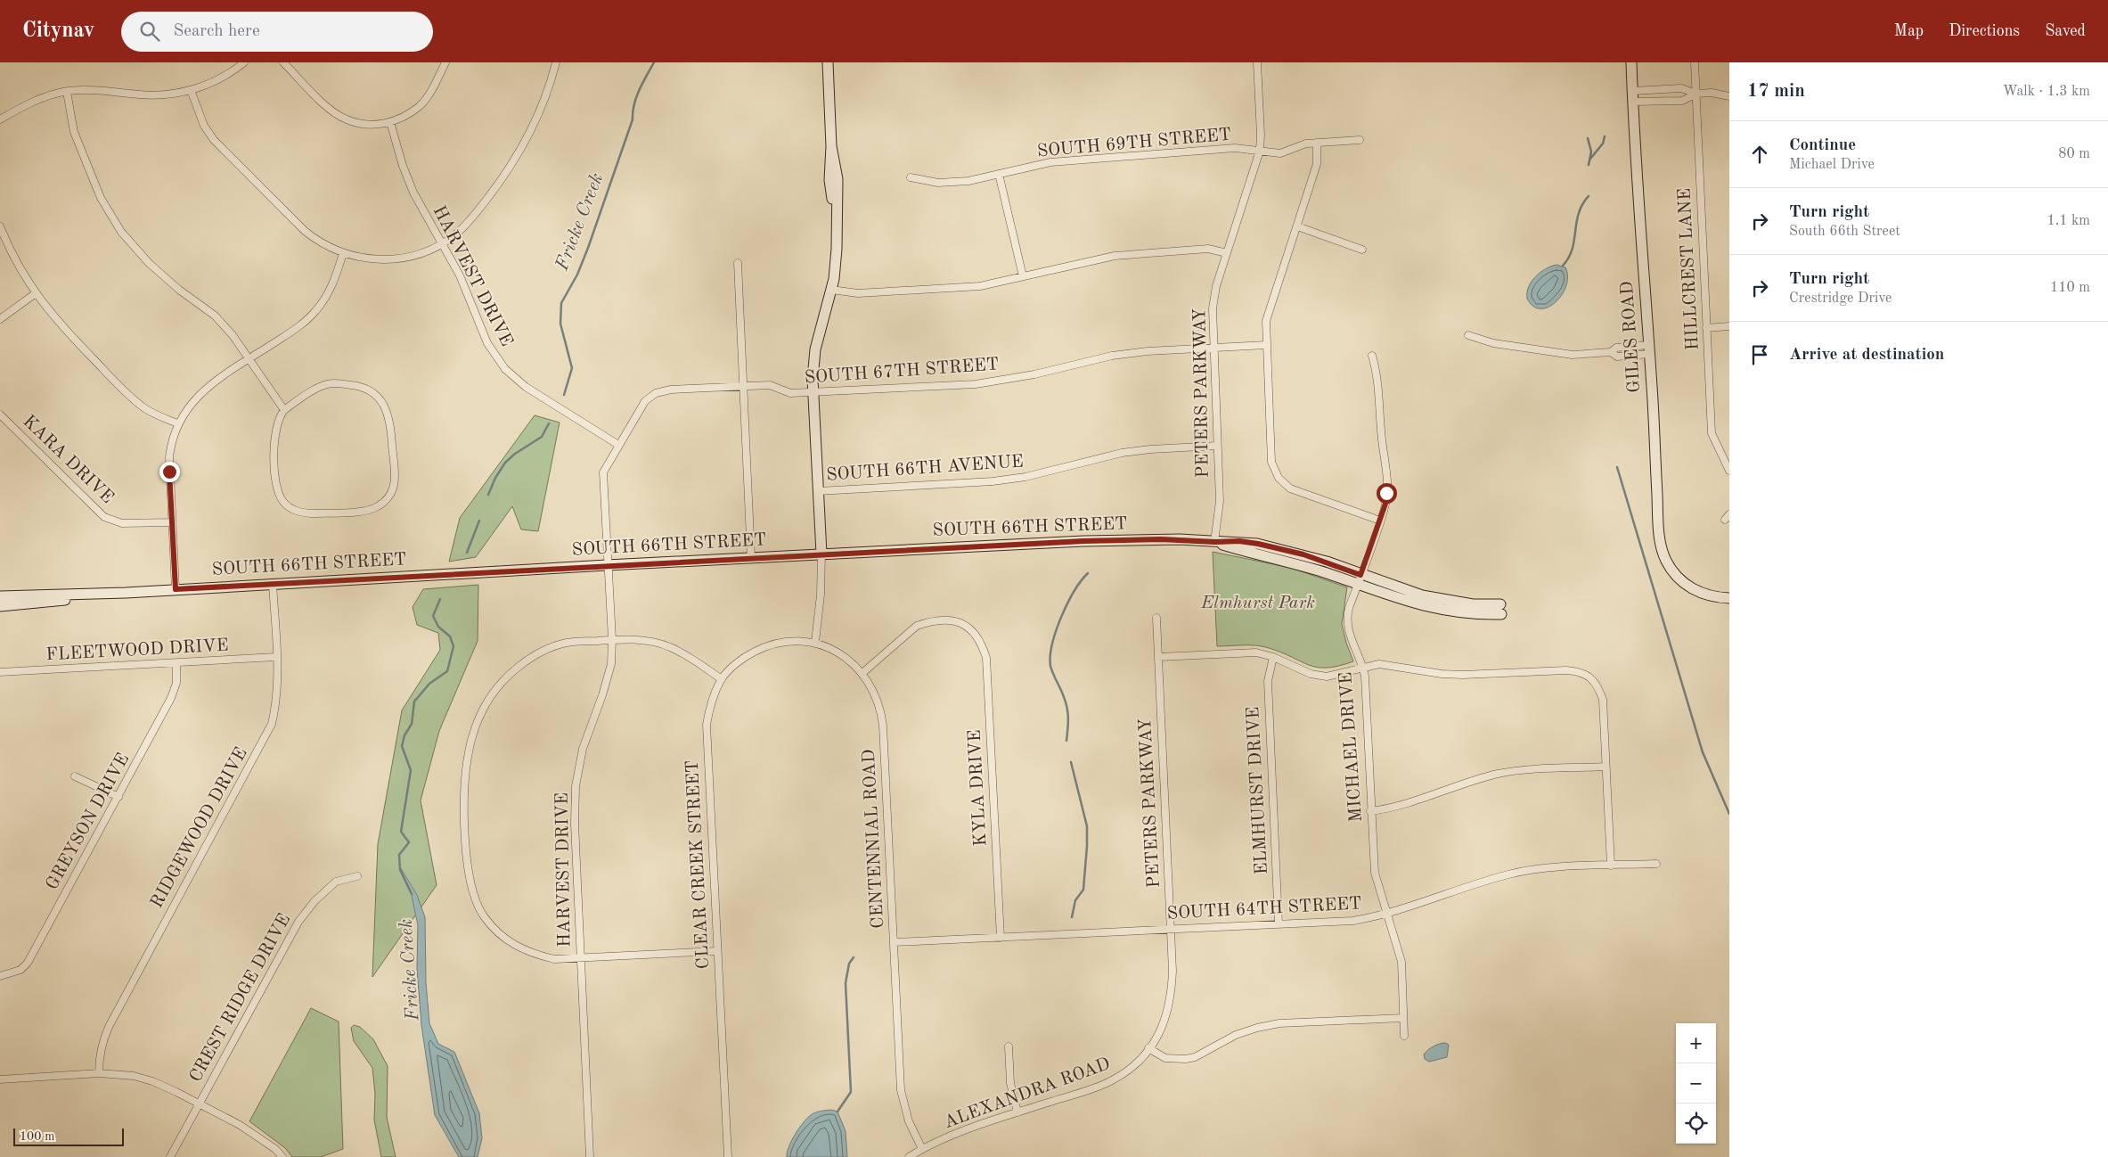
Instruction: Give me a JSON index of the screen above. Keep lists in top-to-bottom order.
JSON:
{
  "streets": {
    "street": [
      "SOUTH 69TH STREET",
      "HILLCREST LANE",
      "HARVEST DRIVE",
      "GILES ROAD",
      "SOUTH 67TH STREET",
      "PETERS PARKWAY",
      "KARA DRIVE",
      "SOUTH 66TH AVENUE",
      "SOUTH 66TH STREET",
      "FLEETWOOD DRIVE",
      "MICHAEL DRIVE",
      "KYLA DRIVE",
      "ELMHURST DRIVE",
      "GREYSON DRIVE",
      "RIDGEWOOD DRIVE",
      "CENTENNIAL ROAD",
      "CLEAR CREEK STREET",
      "SOUTH 64TH STREET",
      "CREST RIDGE DRIVE",
      "ALEXANDRA ROAD"
    ]
  },
  "crossings": [
    ["SOUTH 69TH STREET", "PETERS PARKWAY"],
    ["HARVEST DRIVE", "SOUTH 67TH STREET"],
    ["HARVEST DRIVE", "SOUTH 66TH STREET"],
    ["SOUTH 67TH STREET", "PETERS PARKWAY"],
    ["PETERS PARKWAY", "SOUTH 66TH AVENUE"],
    ["PETERS PARKWAY", "SOUTH 66TH STREET"],
    ["PETERS PARKWAY", "SOUTH 64TH STREET"],
    ["PETERS PARKWAY", "ALEXANDRA ROAD"],
    ["SOUTH 66TH STREET", "MICHAEL DRIVE"],
    ["SOUTH 66TH STREET", "RIDGEWOOD DRIVE"],
    ["FLEETWOOD DRIVE", "GREYSON DRIVE"],
    ["FLEETWOOD DRIVE", "RIDGEWOOD DRIVE"],
    ["MICHAEL DRIVE", "SOUTH 64TH STREET"],
    ["KYLA DRIVE", "CENTENNIAL ROAD"],
    ["KYLA DRIVE", "SOUTH 64TH STREET"],
    ["ELMHURST DRIVE", "SOUTH 64TH STREET"],
    ["CENTENNIAL ROAD", "CLEAR CREEK STREET"],
    ["CENTENNIAL ROAD", "SOUTH 64TH STREET"],
    ["CENTENNIAL ROAD", "ALEXANDRA ROAD"]
  ],
  "water": ["Fricke Creek"],
  "parks": ["Elmhurst Park"],
  "scale_bar": "100 m",
  "page": {
    "header": "Citynav",
    "search": "Search here",
    "nav": ["Map", "Directions", "Saved"],
    "heading": ["17 min", "Walk · 1.3 km"],
    "list": [
      ["Continue", "Michael Drive", "80 m"],
      ["Turn right", "South 66th Street", "1.1 km"],
      ["Turn right", "Crestridge Drive", "110 m"],
      "Arrive at destination"
    ],
    "map_buttons": ["+", "−"],
    "scale": "100 m"
  }
}
